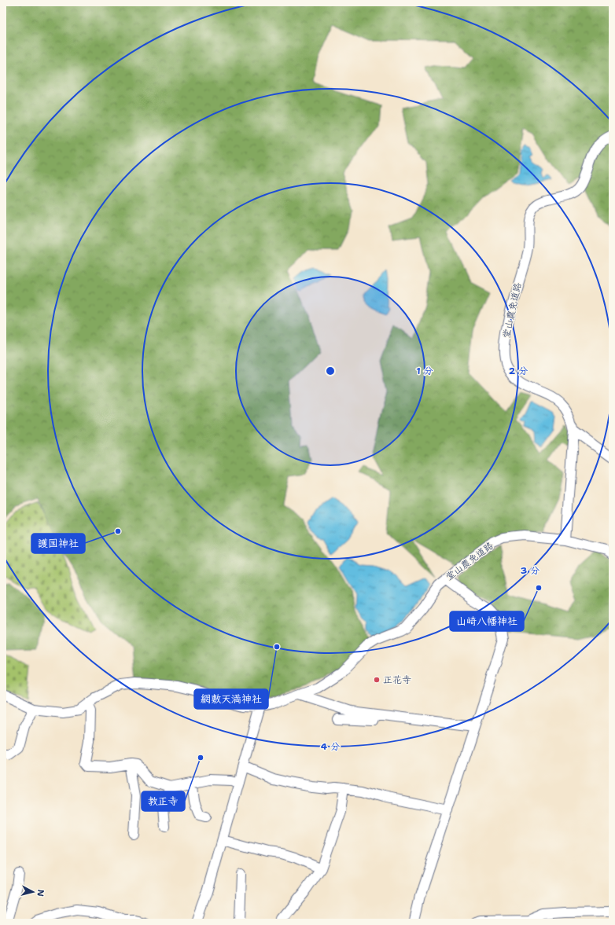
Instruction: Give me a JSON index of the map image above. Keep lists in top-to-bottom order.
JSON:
{
  "streets": {
    "street": ["堂山農免道路"]
  },
  "places": [
    "護国神社",
    "山崎八幡神社",
    "網敷天満神社",
    "正花寺",
    "教正寺"
  ],
  "north": "right",
  "rings": [
    "1 分",
    "2 分",
    "3 分",
    "4 分"
  ]
}
